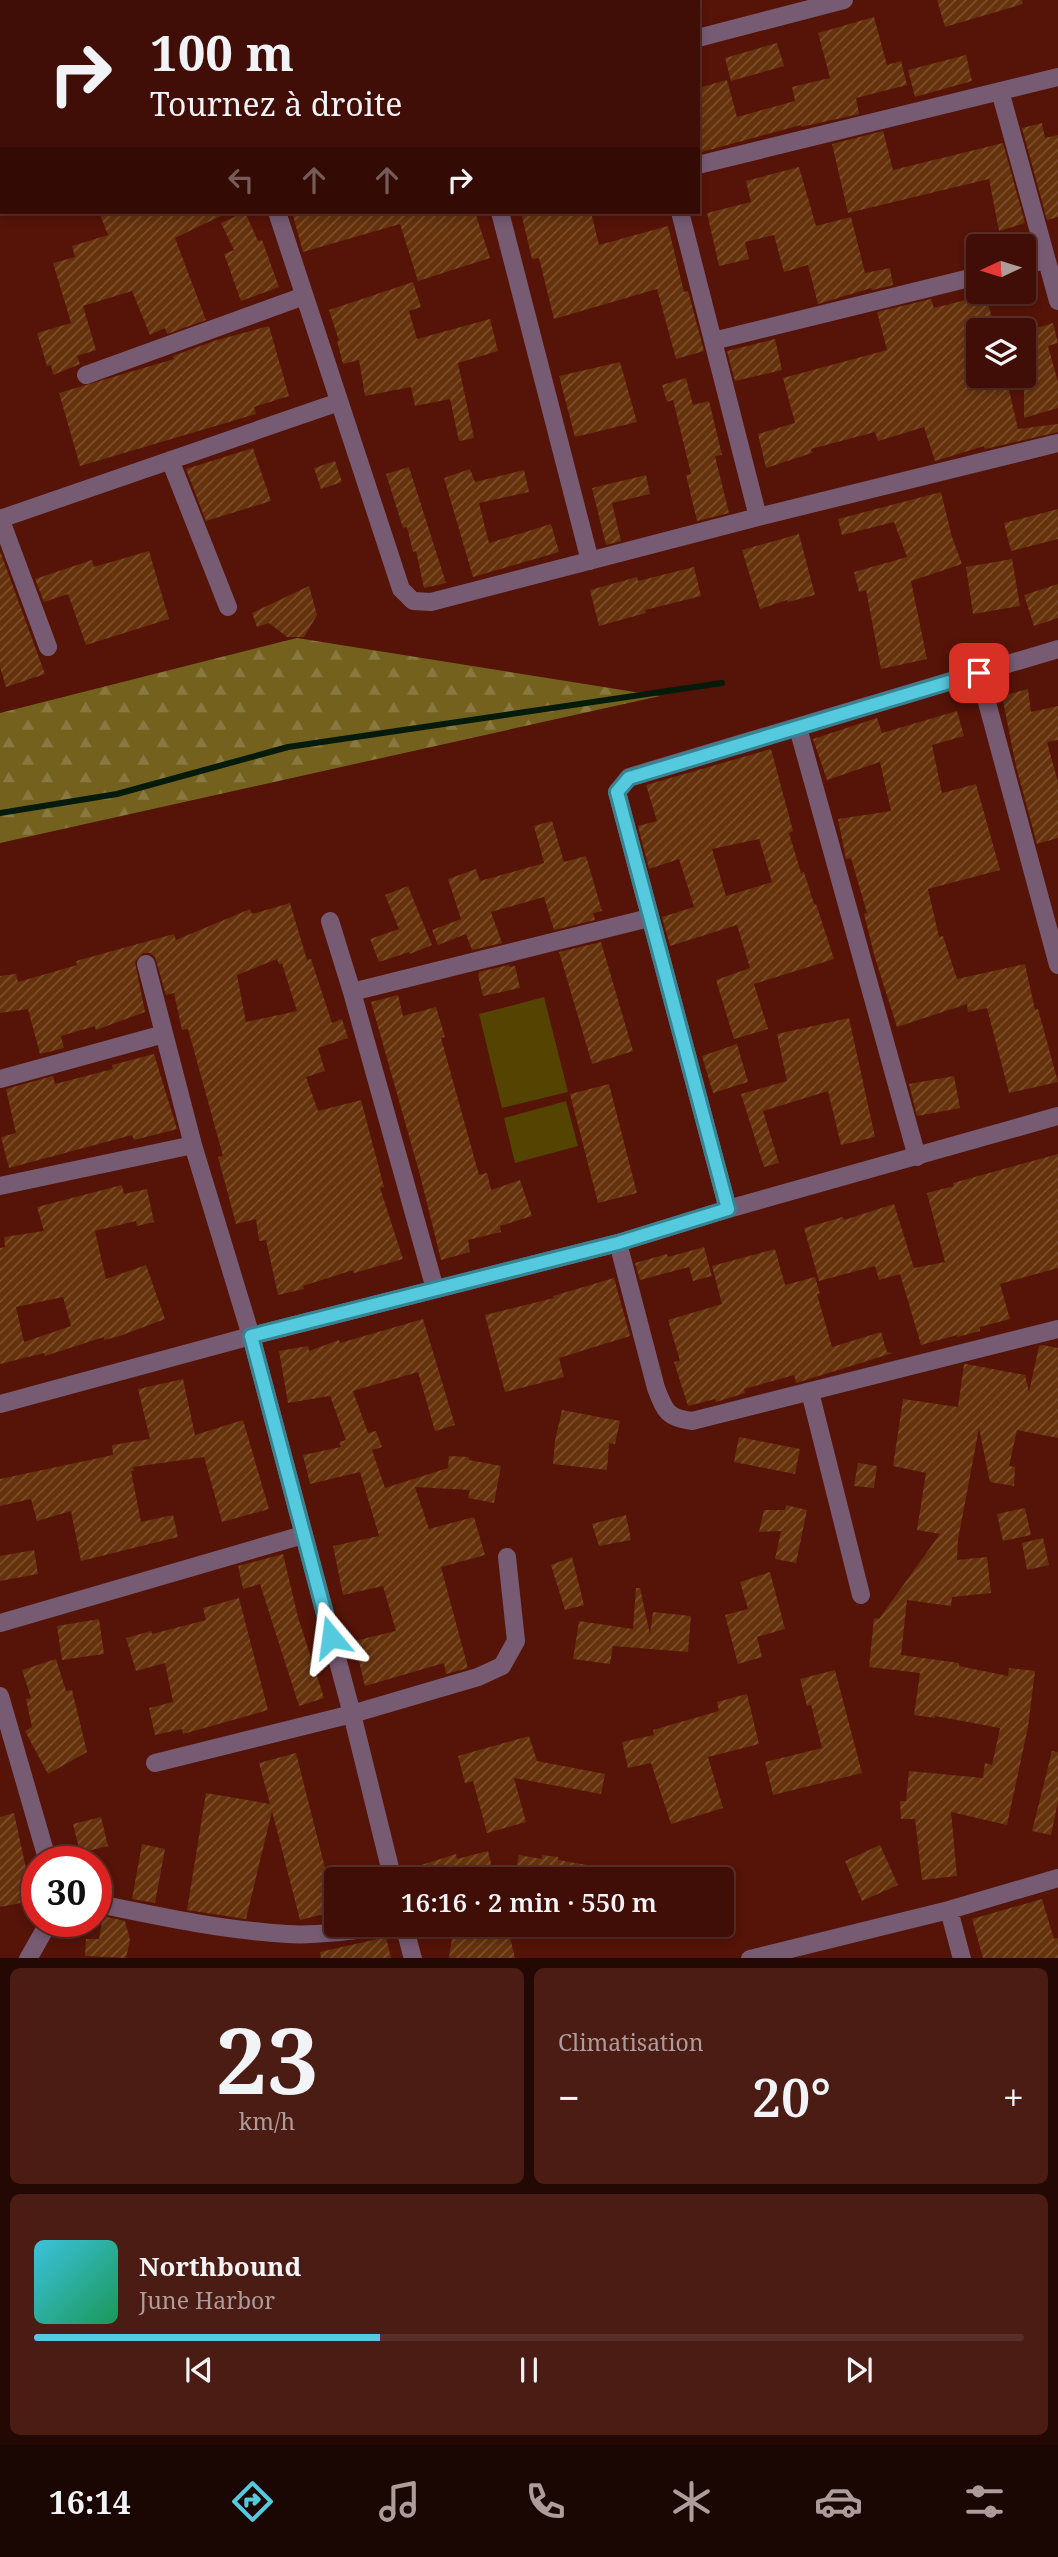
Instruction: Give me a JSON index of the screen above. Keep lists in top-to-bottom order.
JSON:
{
  "north": "left",
  "page": {
    "turn": ["100 m", "Tournez à droite"],
    "limit": "30",
    "trip": "16:16 · 2 min · 550 m",
    "tile": [
      ["23", "km/h"],
      "Climatisation"
    ],
    "heat": ["−", "20°", "+"],
    "song": ["Northbound", "June Harbor"],
    "tabs": "16:14"
  }
}
